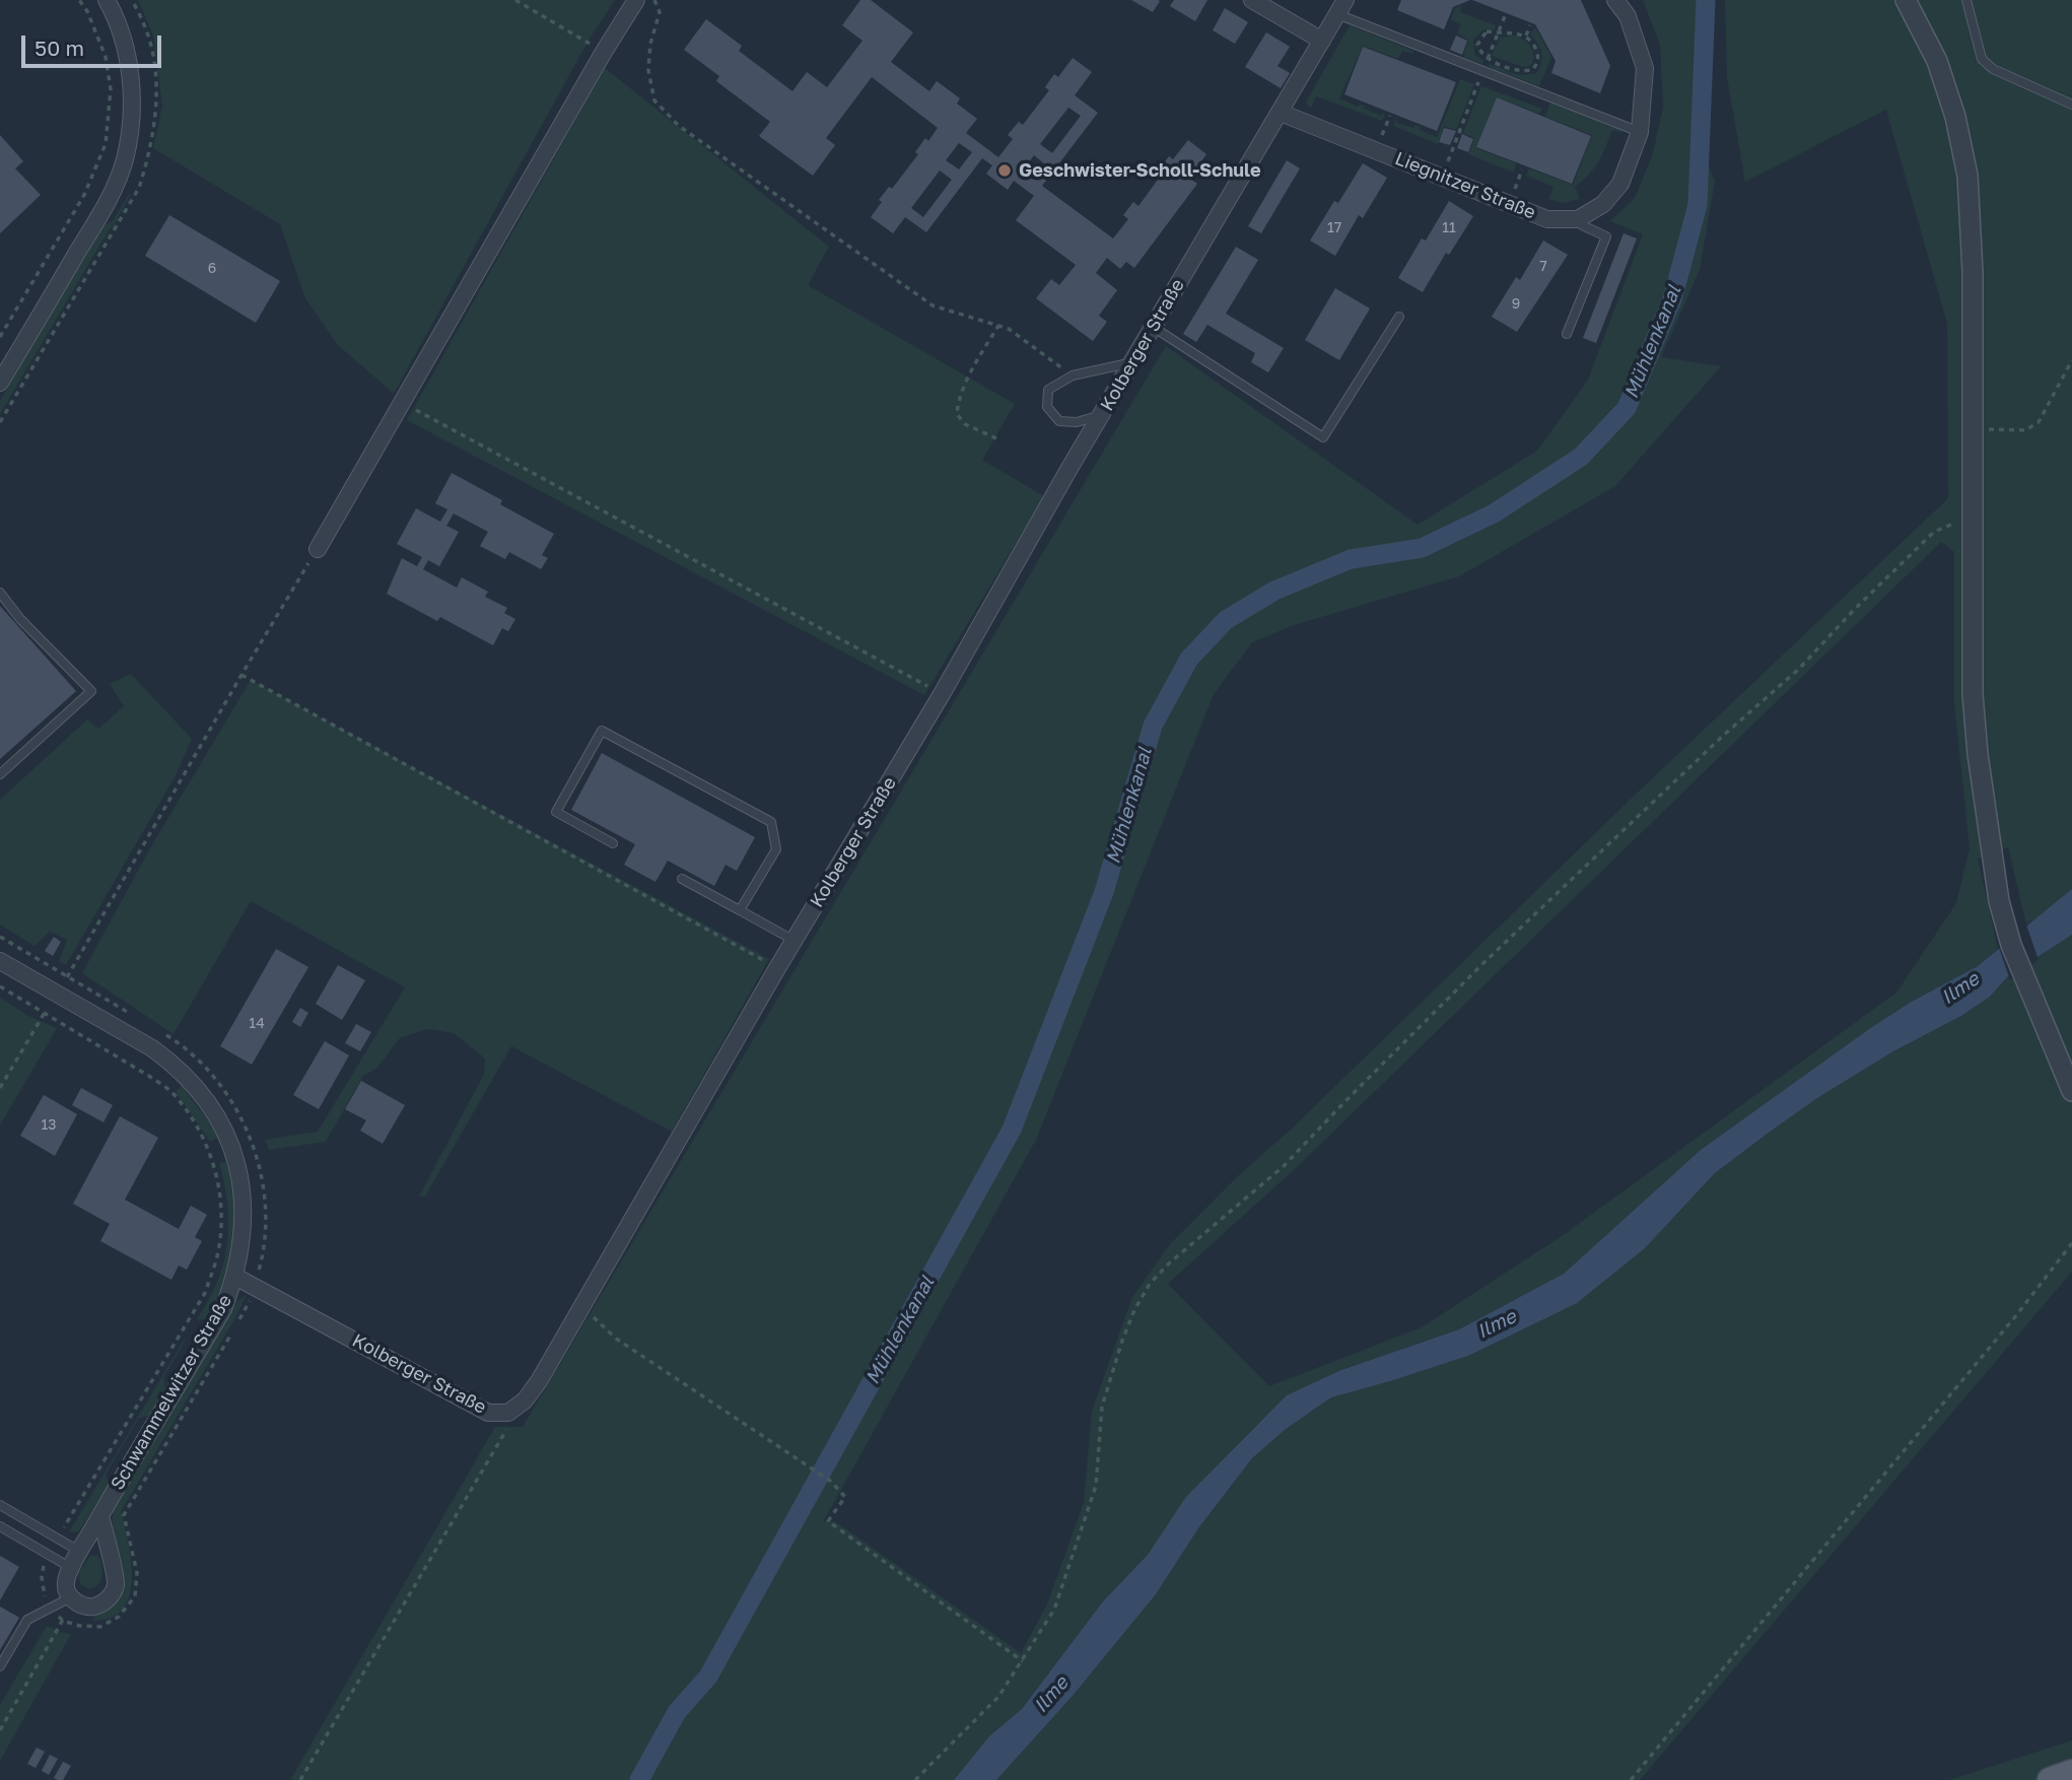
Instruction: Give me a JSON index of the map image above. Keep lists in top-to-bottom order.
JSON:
{
  "streets": {
    "street": ["Liegnitzer Straße", "Kolberger Straße", "Schwammelwitzer Straße"]
  },
  "crossings": [
    ["Liegnitzer Straße", "Kolberger Straße"],
    ["Kolberger Straße", "Schwammelwitzer Straße"]
  ],
  "water": ["Mühlenkanal", "Ilme"],
  "places": ["Geschwister-Scholl-Schule"],
  "house_numbers": [
    "17",
    "11",
    "7",
    "6",
    "9",
    "14",
    "13"
  ],
  "scale_bar": "50 m"
}
